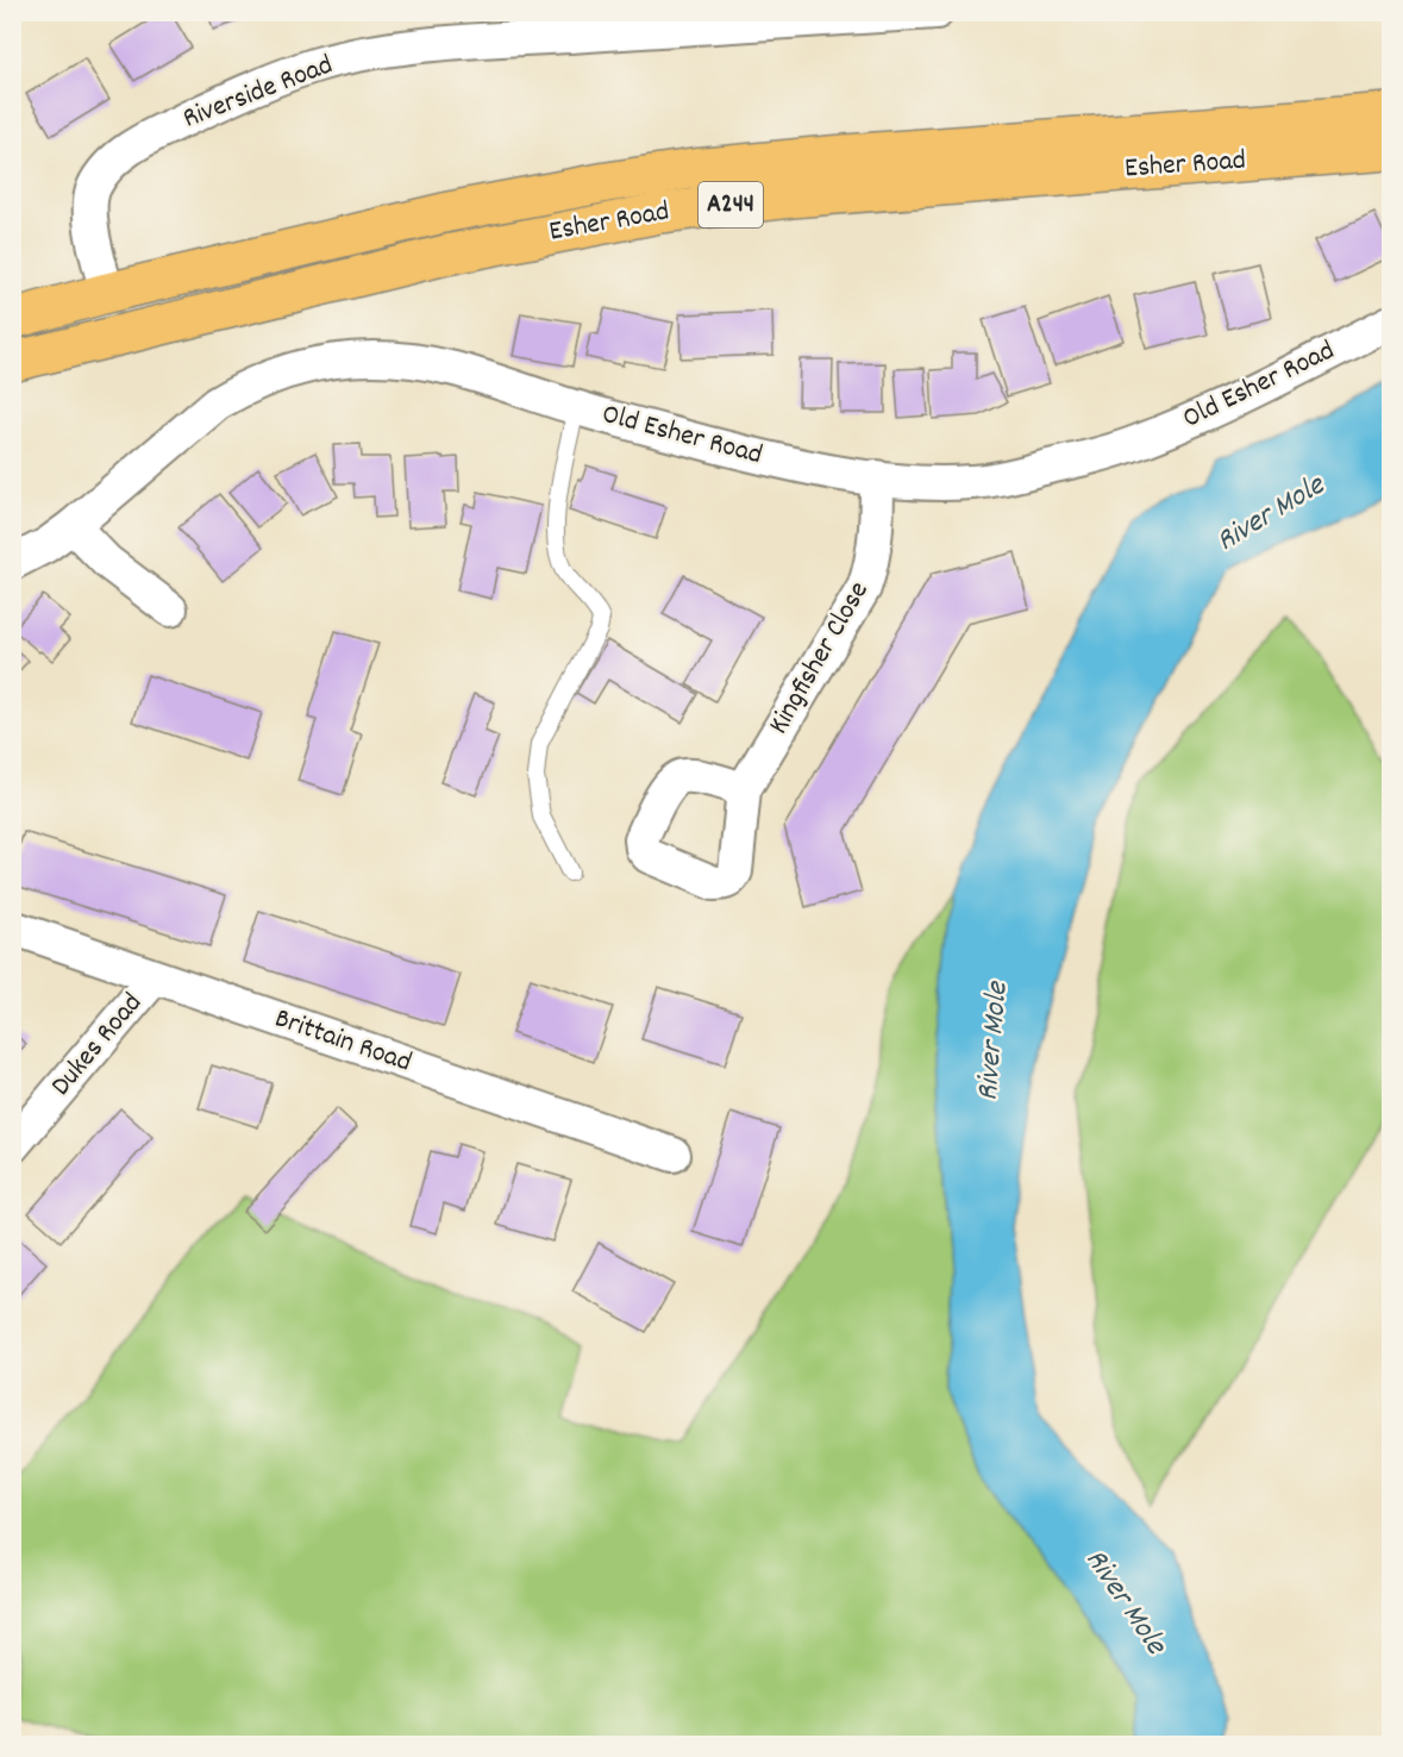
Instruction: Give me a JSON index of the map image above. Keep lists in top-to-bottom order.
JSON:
{
  "streets": {
    "main road": ["Esher Road", "A244"],
    "street": [
      "Riverside Road",
      "Old Esher Road",
      "Kingfisher Close",
      "Brittain Road",
      "Dukes Road"
    ]
  },
  "crossings": [
    ["Riverside Road", "Esher Road"],
    ["Old Esher Road", "Kingfisher Close"],
    ["Brittain Road", "Dukes Road"]
  ],
  "water": ["River Mole"]
}
